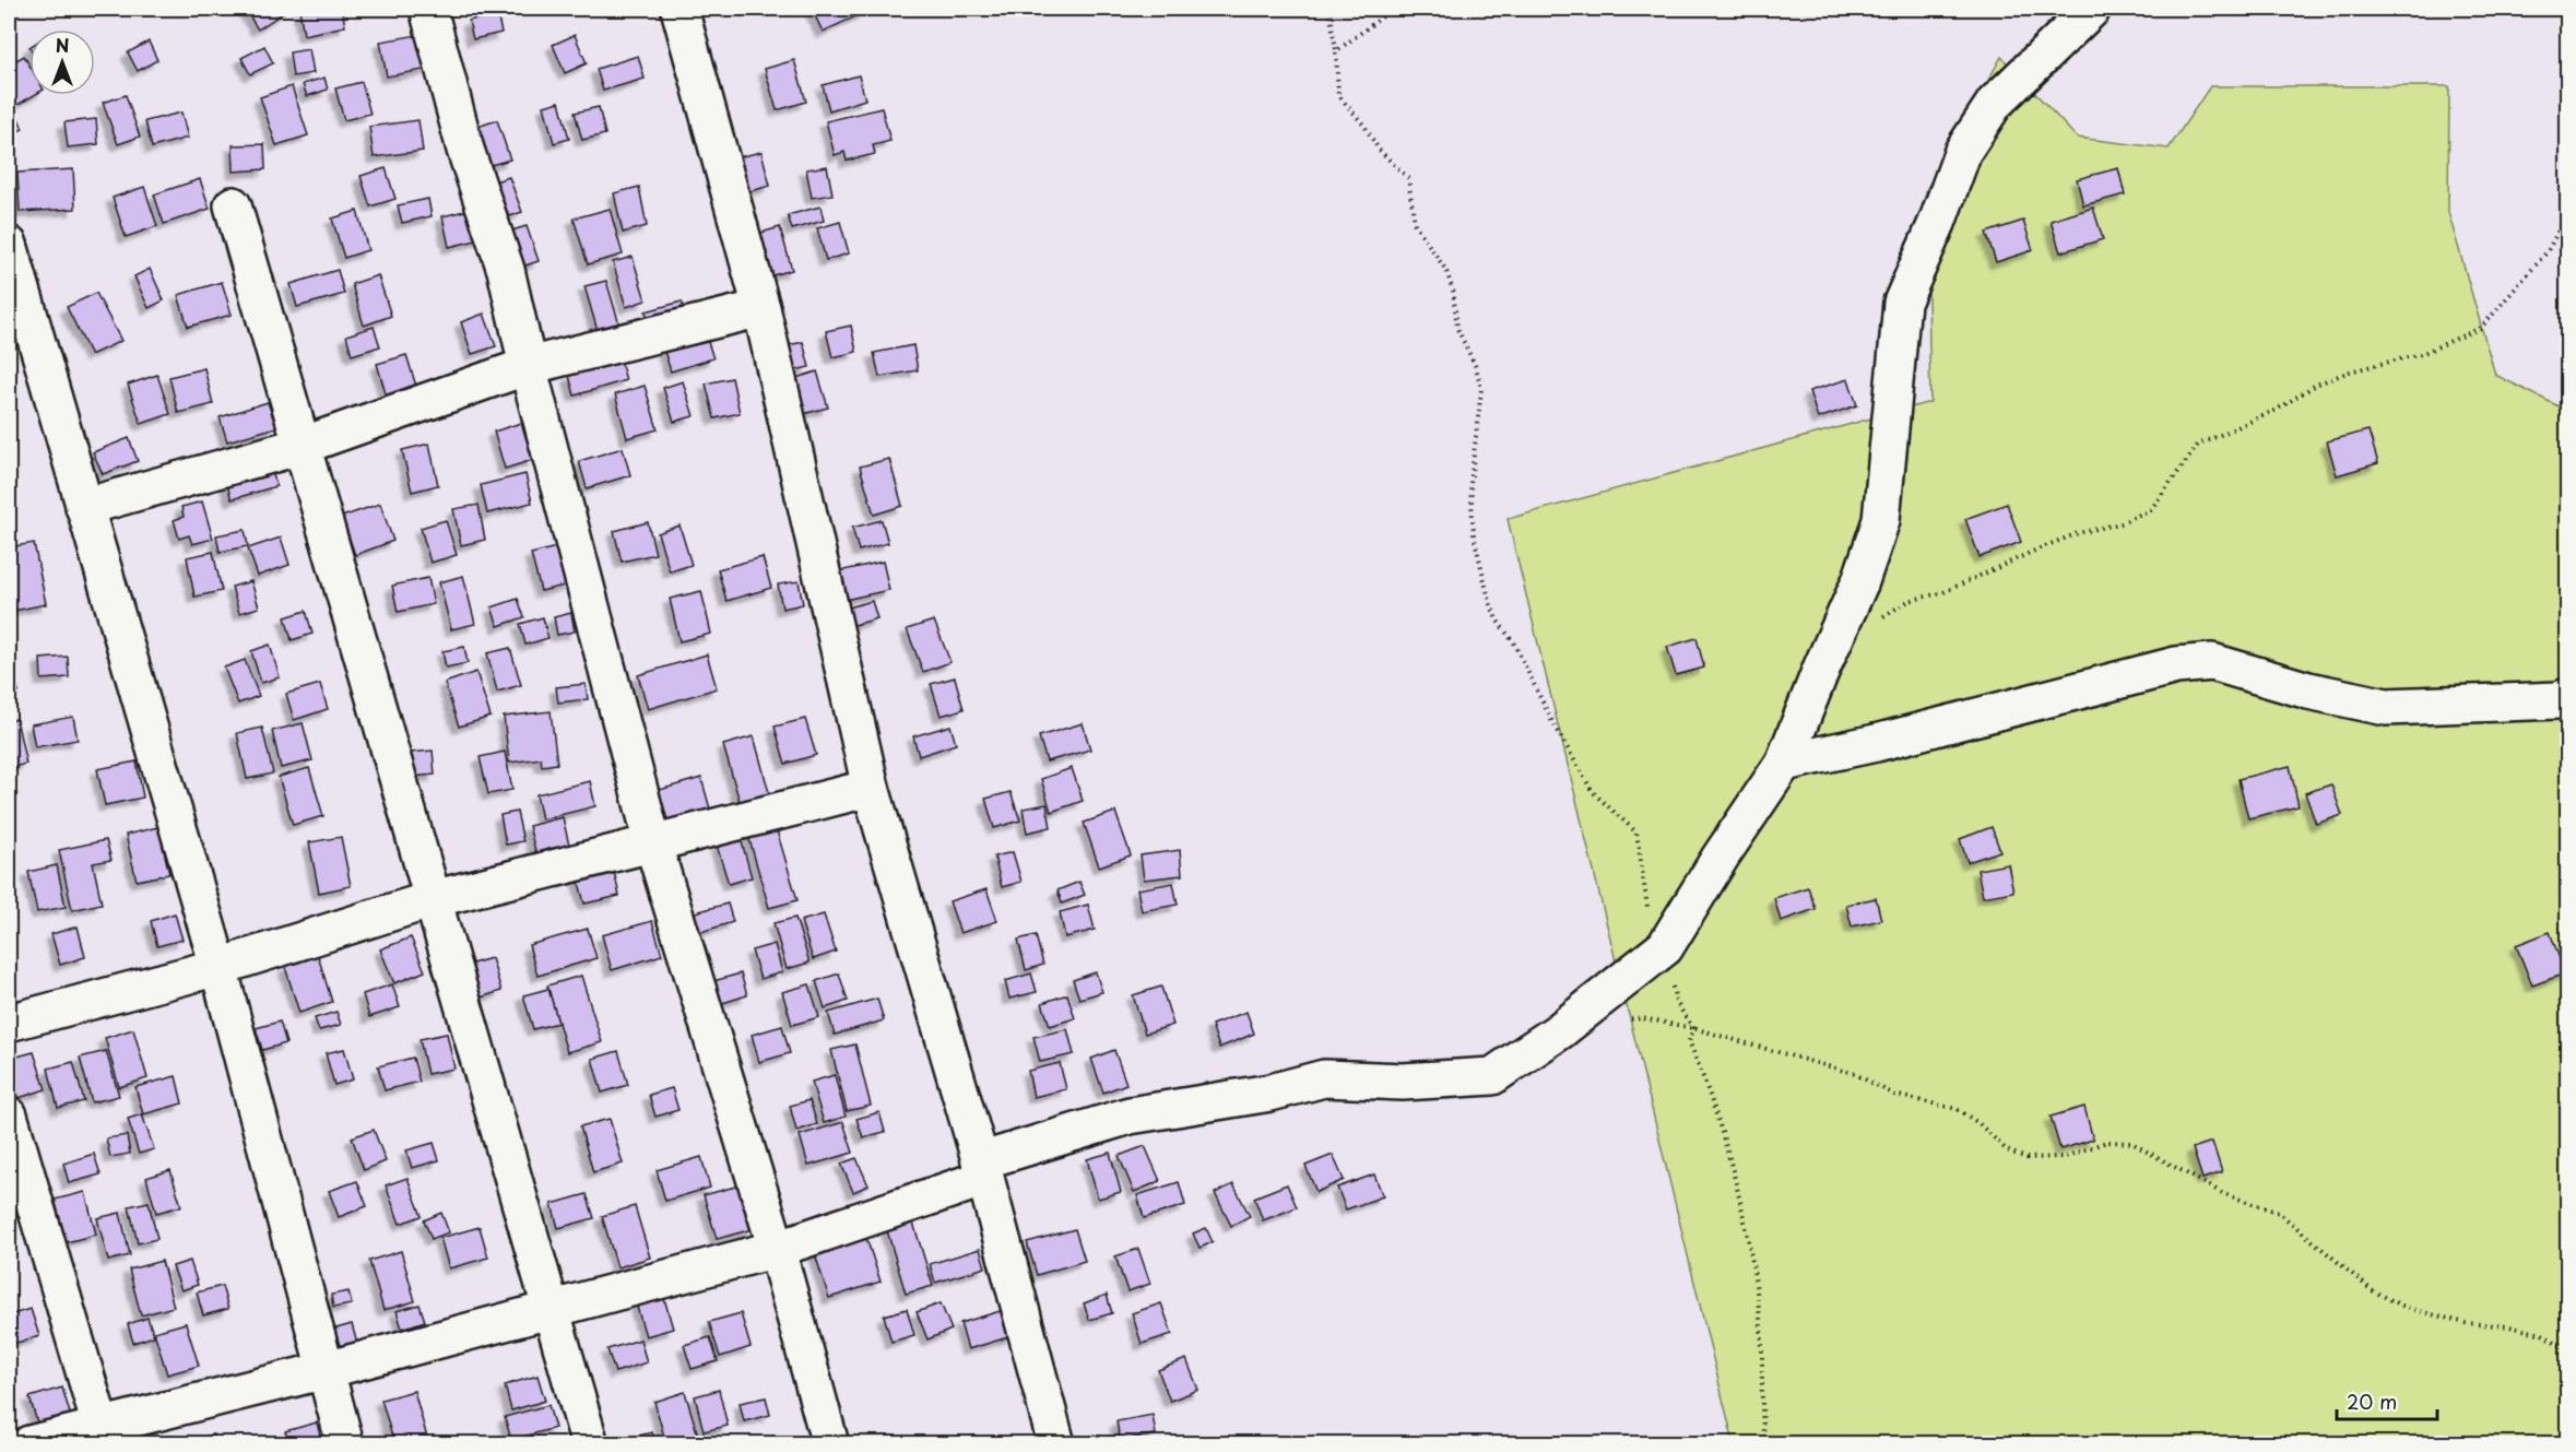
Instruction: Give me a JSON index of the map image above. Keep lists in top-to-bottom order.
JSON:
{
  "scale_bar": "20 m",
  "north": "top"
}
